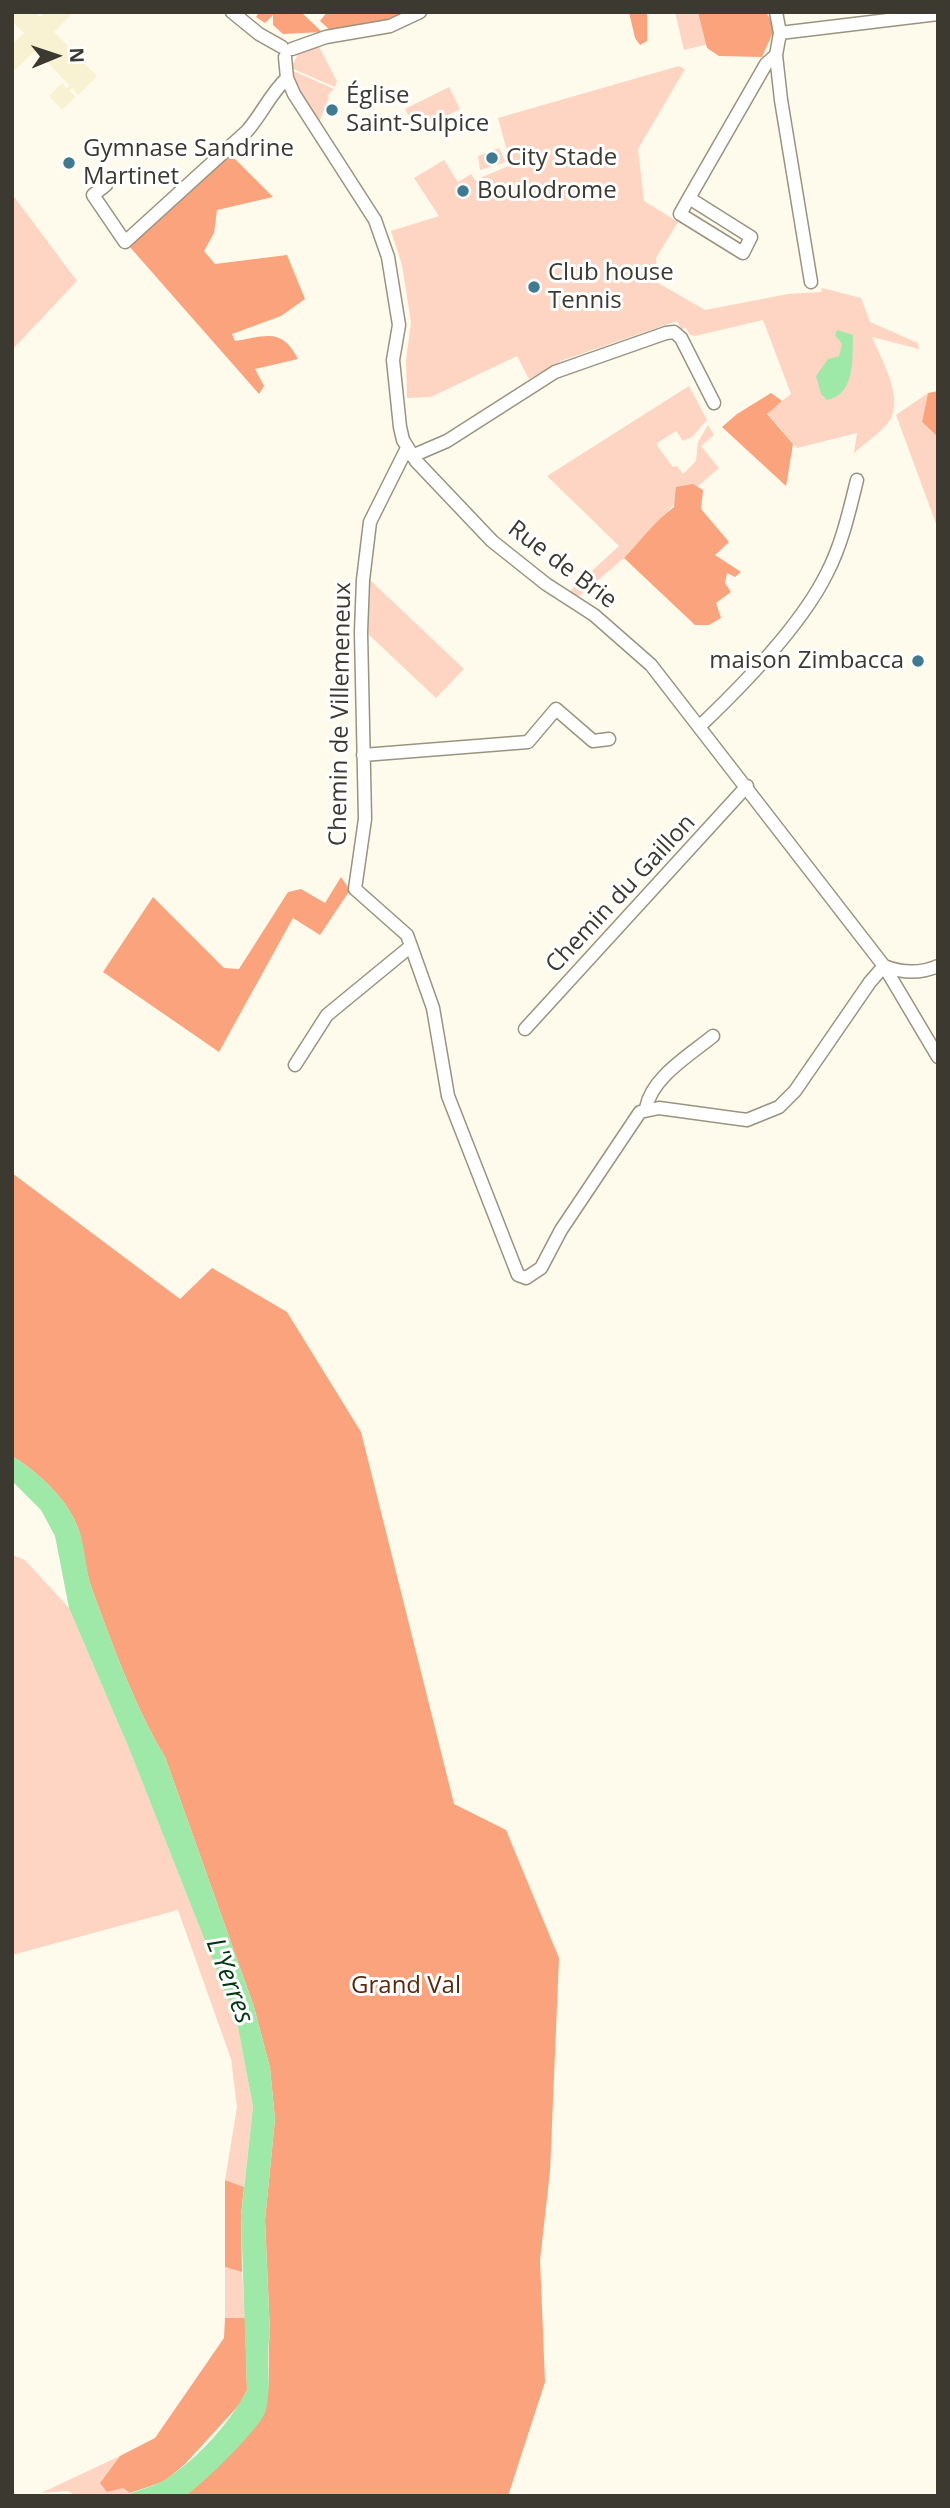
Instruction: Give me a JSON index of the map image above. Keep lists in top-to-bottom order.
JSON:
{
  "streets": {
    "street": ["Rue de Brie", "Chemin de Villemeneux", "Chemin du Gaillon"]
  },
  "crossings": [
    ["Rue de Brie", "Chemin de Villemeneux"],
    ["Rue de Brie", "Chemin du Gaillon"]
  ],
  "water": ["L'Yerres"],
  "parks": ["Grand Val"],
  "places": [
    "Église Saint-Sulpice",
    "City Stade",
    "Gymnase Sandrine Martinet",
    "Boulodrome",
    "Club house Tennis",
    "maison Zimbacca"
  ],
  "north": "right"
}
